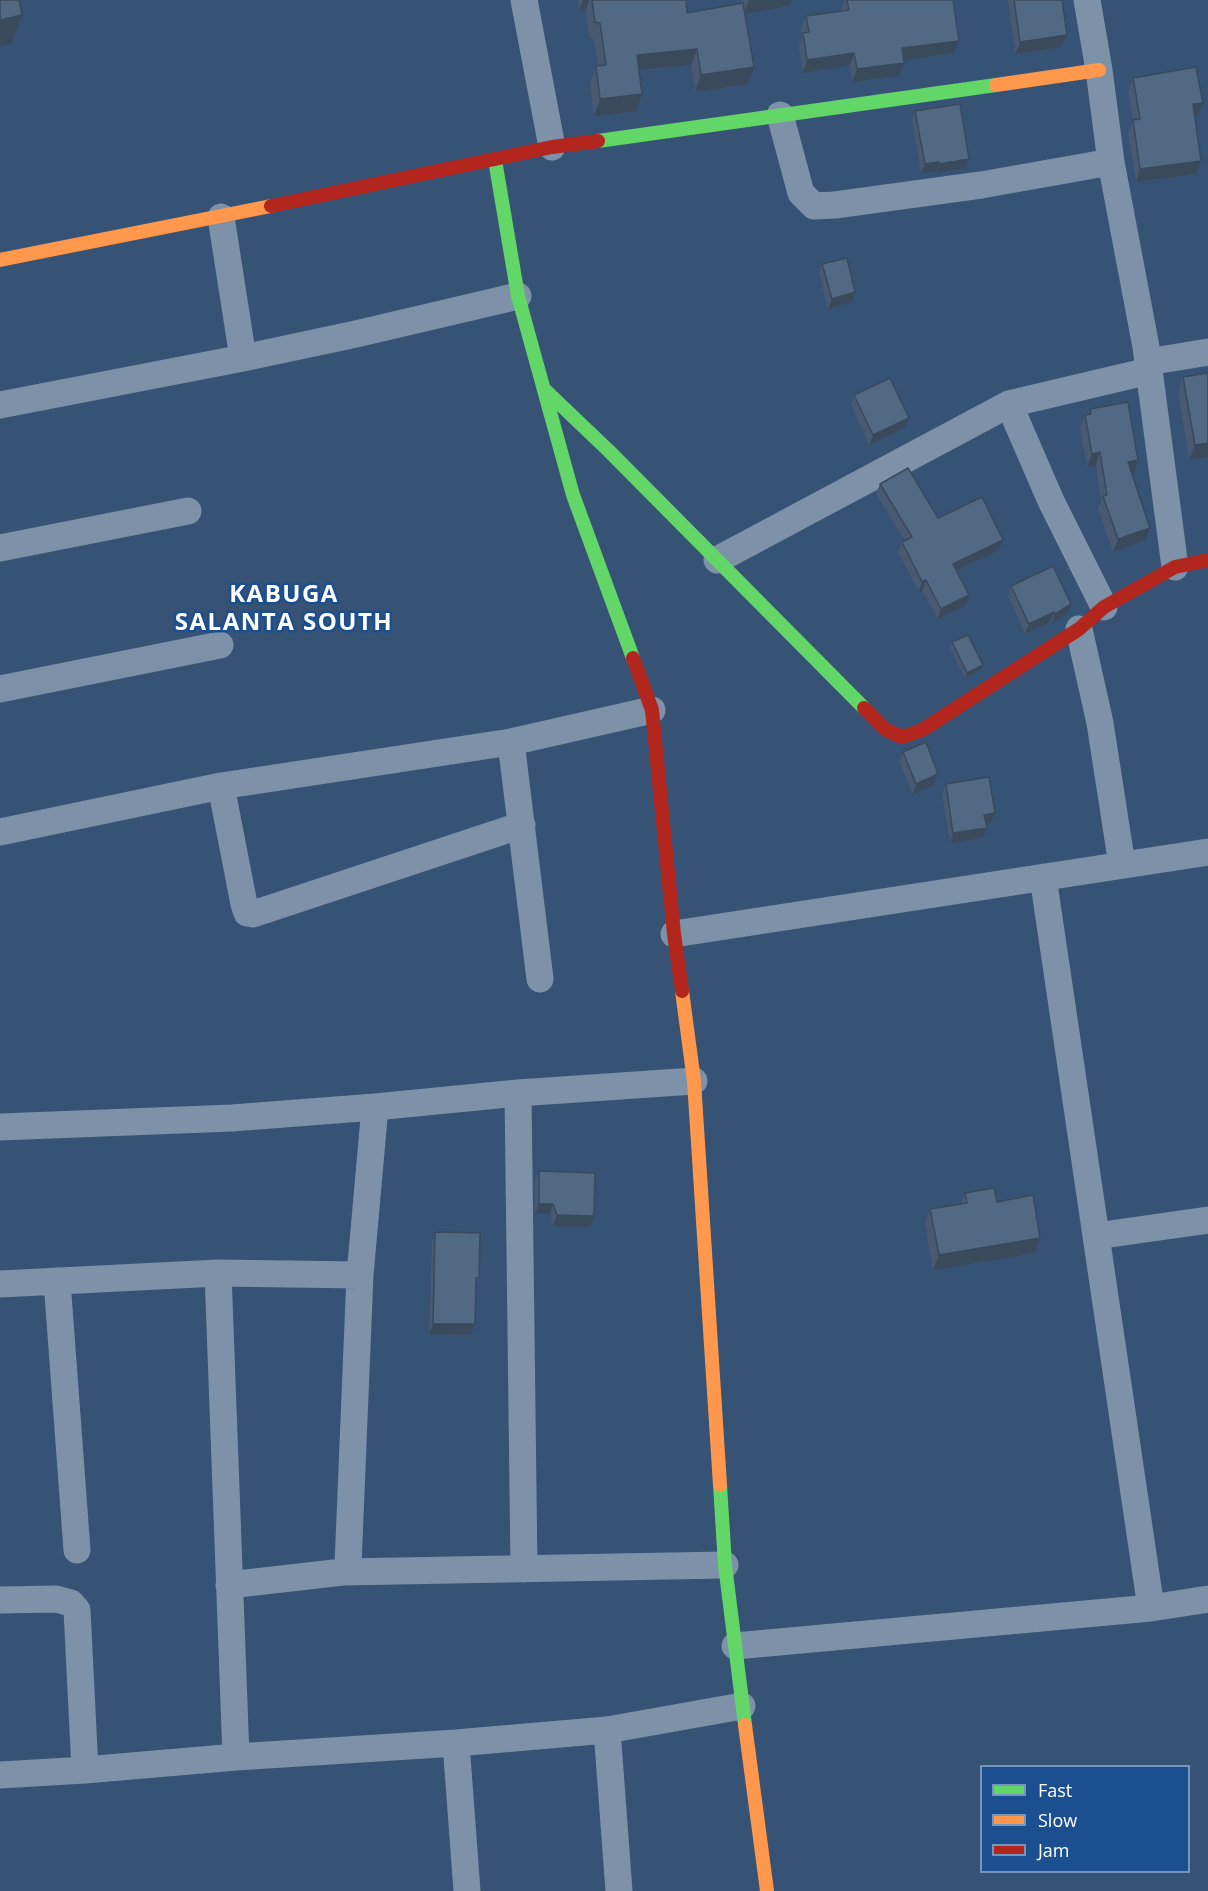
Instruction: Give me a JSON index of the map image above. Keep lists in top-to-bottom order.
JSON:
{
  "districts": ["KABUGA SALANTA SOUTH"],
  "legend": ["Fast", "Slow", "Jam"]
}
